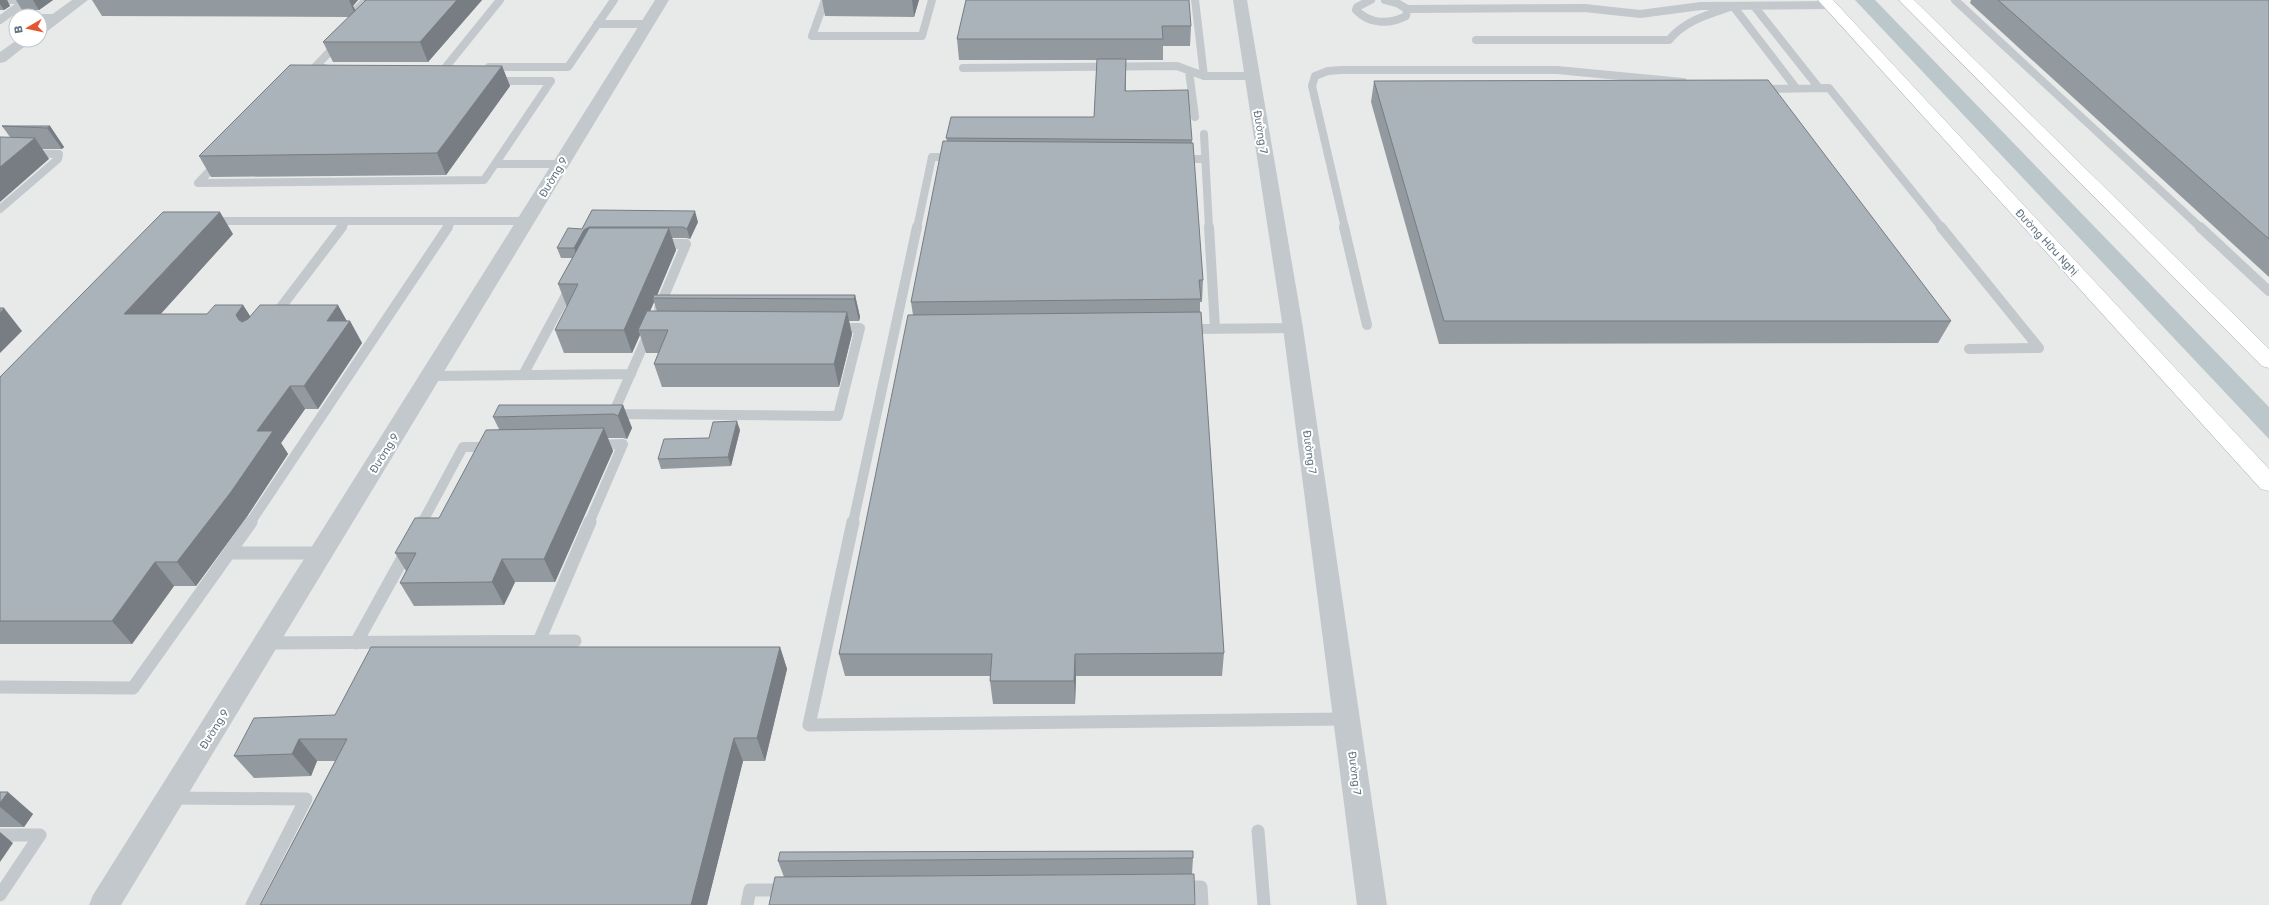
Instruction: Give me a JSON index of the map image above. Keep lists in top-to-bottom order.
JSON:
{
  "streets": {
    "main road": ["Đường Hữu Nghị"],
    "street": ["Đường 7", "Đường 9"]
  },
  "north": "left"
}
